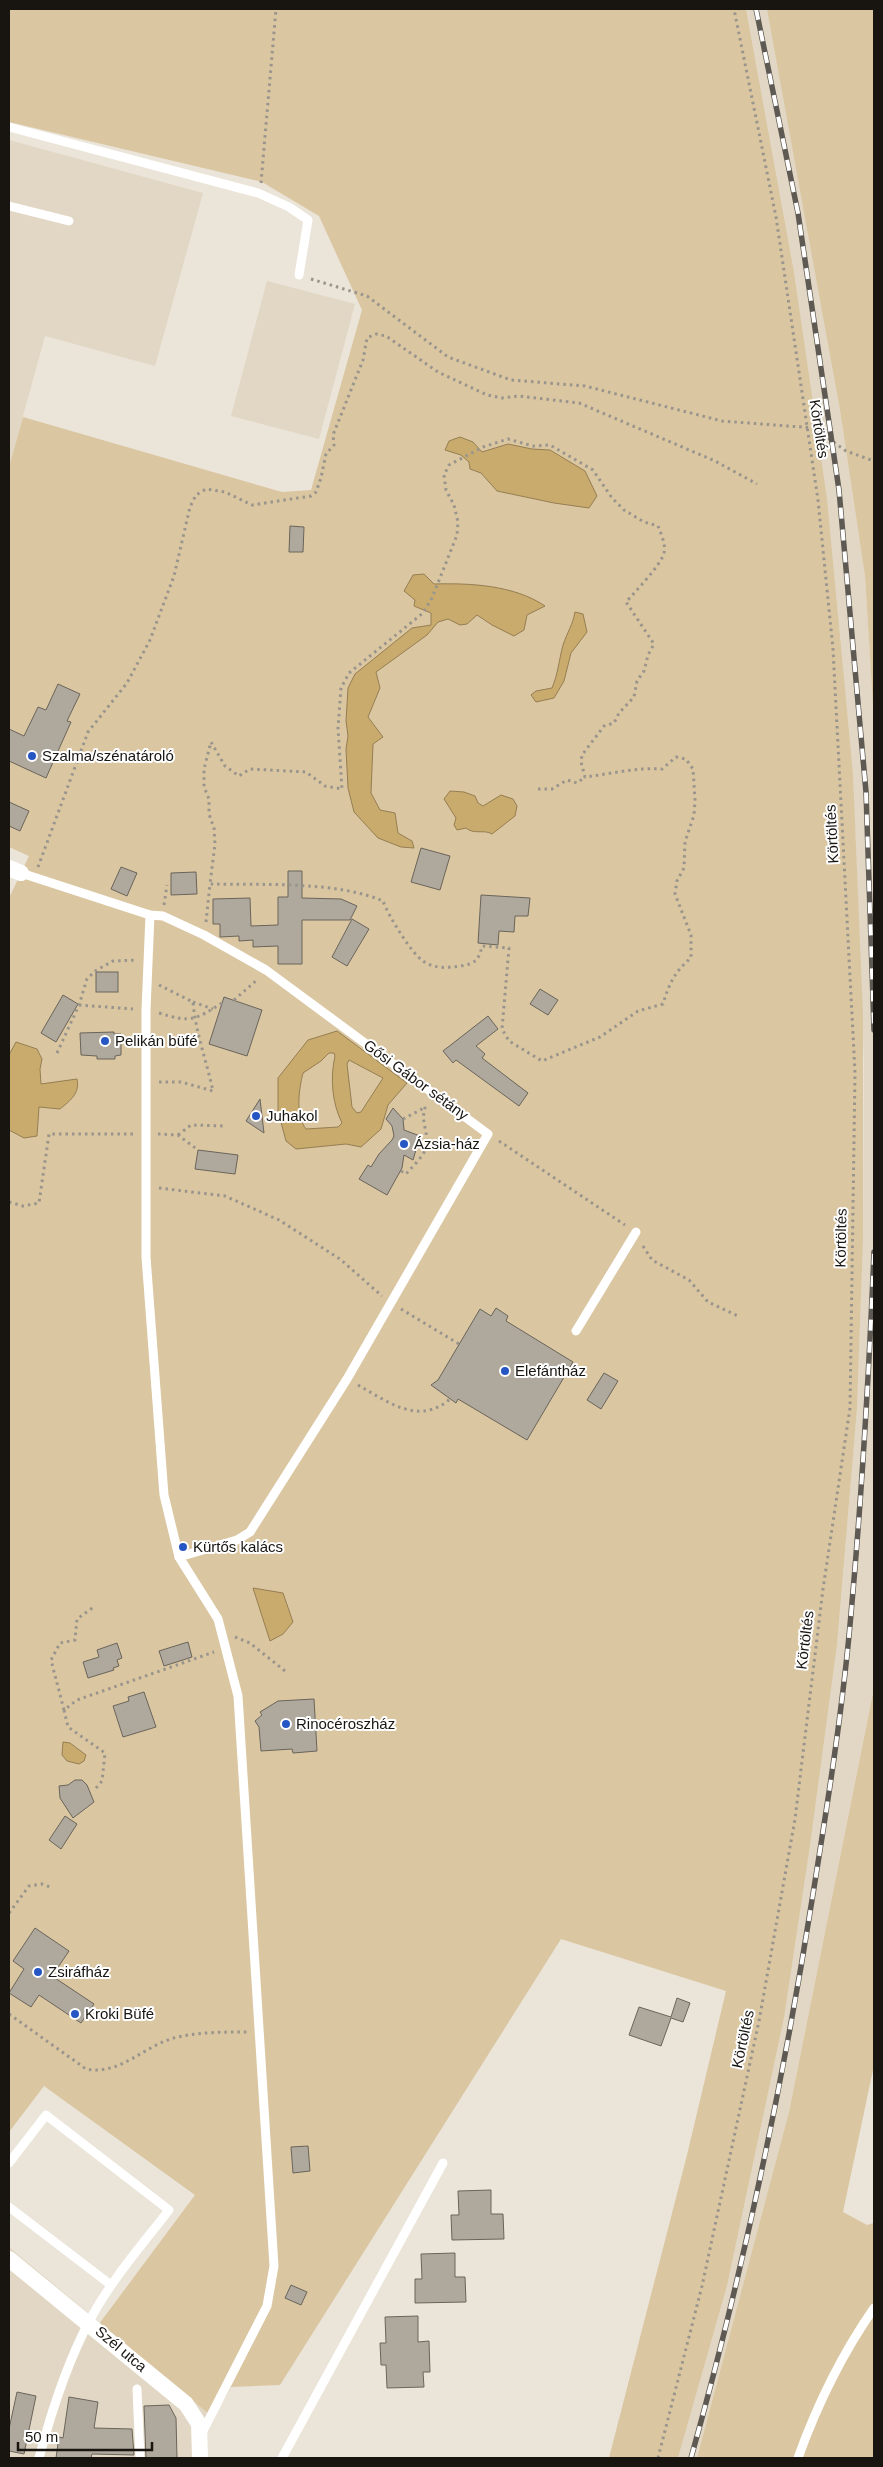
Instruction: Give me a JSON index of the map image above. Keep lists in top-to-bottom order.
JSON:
{
  "streets": {
    "street": ["Szél utca"],
    "lane": ["Gősi Gábor sétány"],
    "path": ["Körtöltés"]
  },
  "places": [
    "Szalma/szénatároló",
    "Pelikán büfé",
    "Juhakol",
    "Ázsia-ház",
    "Elefántház",
    "Kürtős kalács",
    "Rinocéroszház",
    "Zsiráfház",
    "Kroki Büfé"
  ],
  "scale_bar": "50 m"
}
